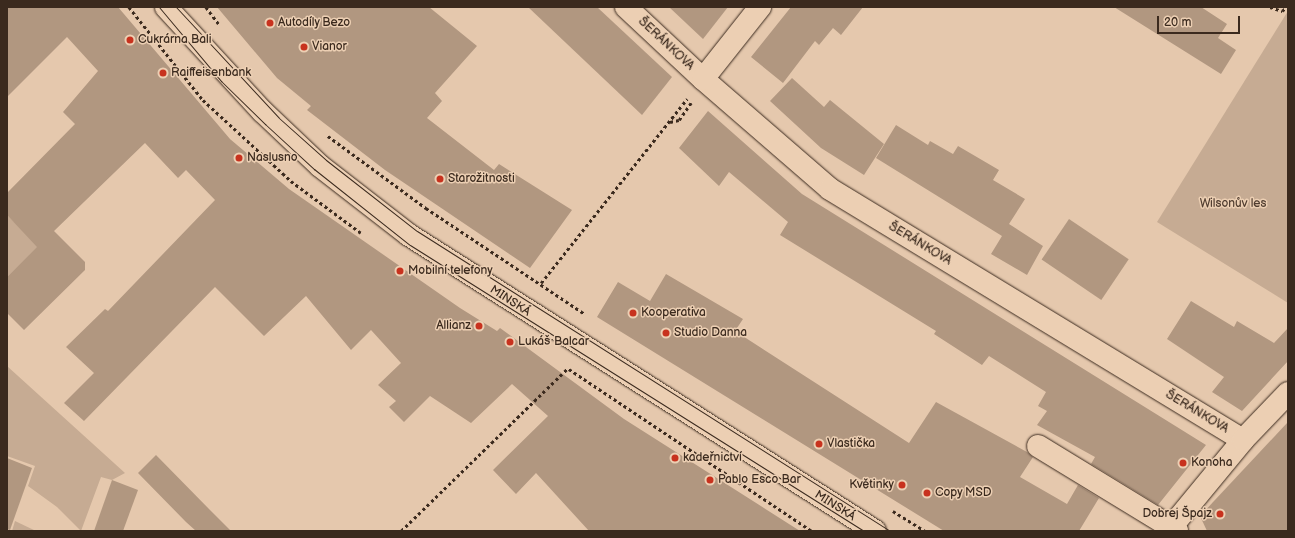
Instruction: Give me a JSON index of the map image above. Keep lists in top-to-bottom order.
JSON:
{
  "streets": {
    "street": ["ŠERÁNKOVA", "MINSKÁ"]
  },
  "parks": ["Wilsonův les"],
  "places": [
    "Autodíly Bezo",
    "Cukrárna Bali",
    "Vianor",
    "Raiffeisenbank",
    "Naslusno",
    "Starožitnosti",
    "Mobilní telefony",
    "Kooperativa",
    "Allianz",
    "Studio Danna",
    "Lukáš Balcar",
    "Vlastička",
    "kadeřnictví",
    "Konoha",
    "Pablo Esco Bar",
    "Květinky",
    "Copy MSD",
    "Dobrej Špajz"
  ],
  "scale_bar": "20 m"
}
